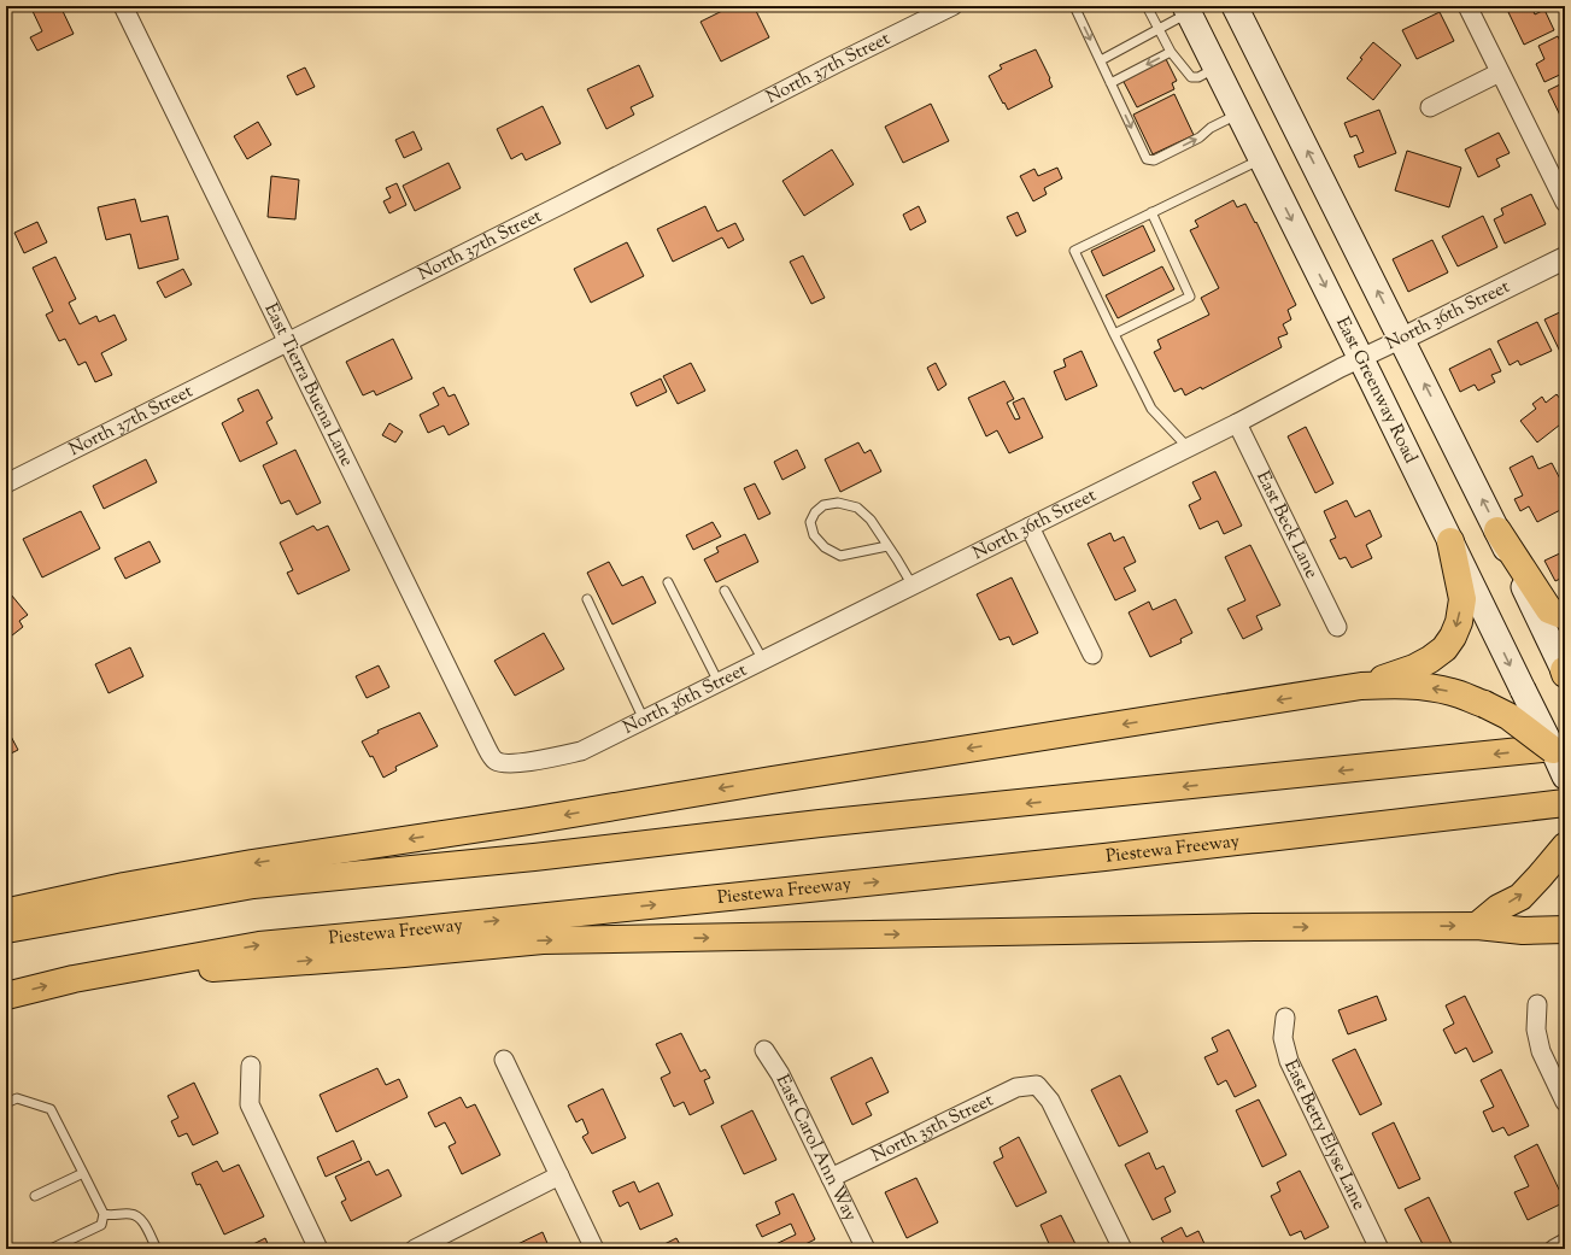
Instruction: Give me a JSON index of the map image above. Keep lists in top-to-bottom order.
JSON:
{
  "streets": {
    "highway": ["Piestewa Freeway"],
    "main road": ["East Greenway Road"],
    "street": [
      "North 37th Street",
      "North 36th Street",
      "East Tierra Buena Lane",
      "East Beck Lane",
      "North 35th Street",
      "East Betty Elyse Lane",
      "East Carol Ann Way"
    ]
  },
  "crossings": [
    ["North 37th Street", "East Tierra Buena Lane"],
    ["North 36th Street", "East Tierra Buena Lane"],
    ["North 36th Street", "East Greenway Road"],
    ["North 36th Street", "East Beck Lane"],
    ["North 35th Street", "East Carol Ann Way"]
  ]
}
